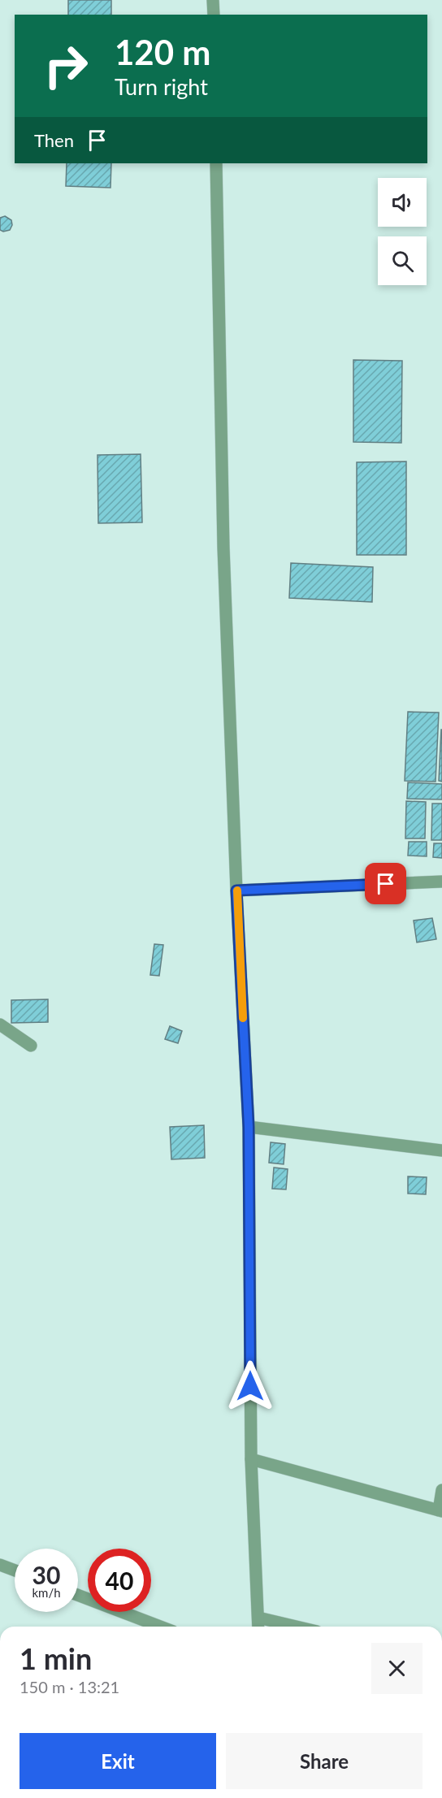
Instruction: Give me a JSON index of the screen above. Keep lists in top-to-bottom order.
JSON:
{
  "page": {
    "turn": ["120 m", "Turn right"],
    "then": "Then",
    "speed": "30 km/h",
    "limit": "40",
    "heading": ["1 min", "150 m · 13:21"],
    "buttons": ["Exit", "Share"]
  }
}
